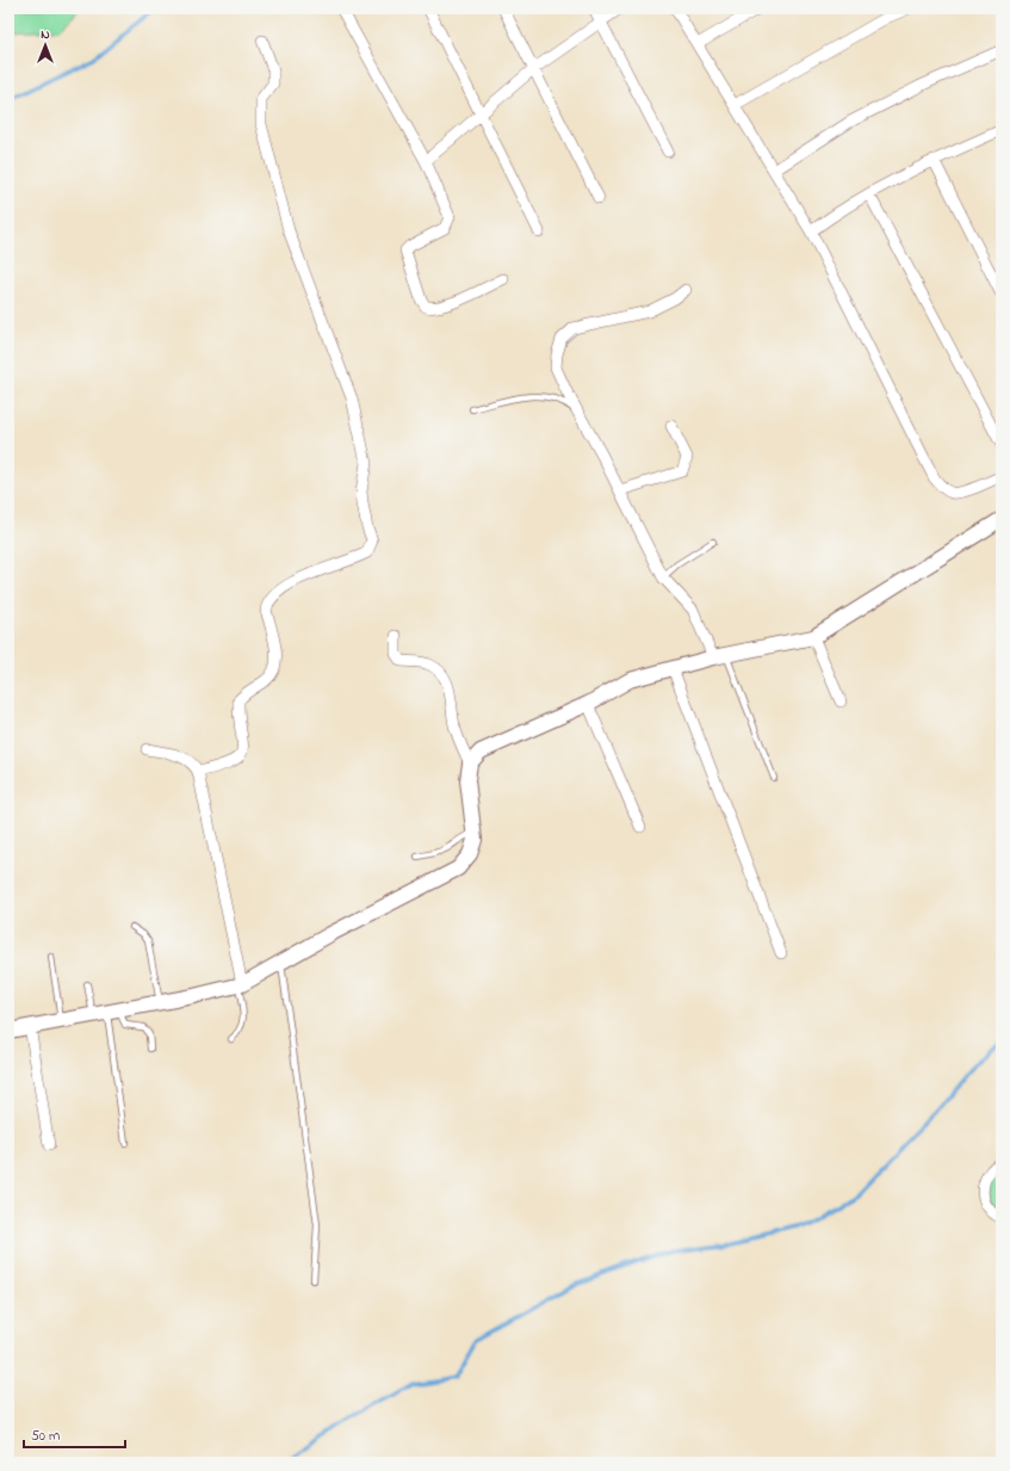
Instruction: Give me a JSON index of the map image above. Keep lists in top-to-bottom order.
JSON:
{
  "scale_bar": "50 m",
  "north": "top"
}
